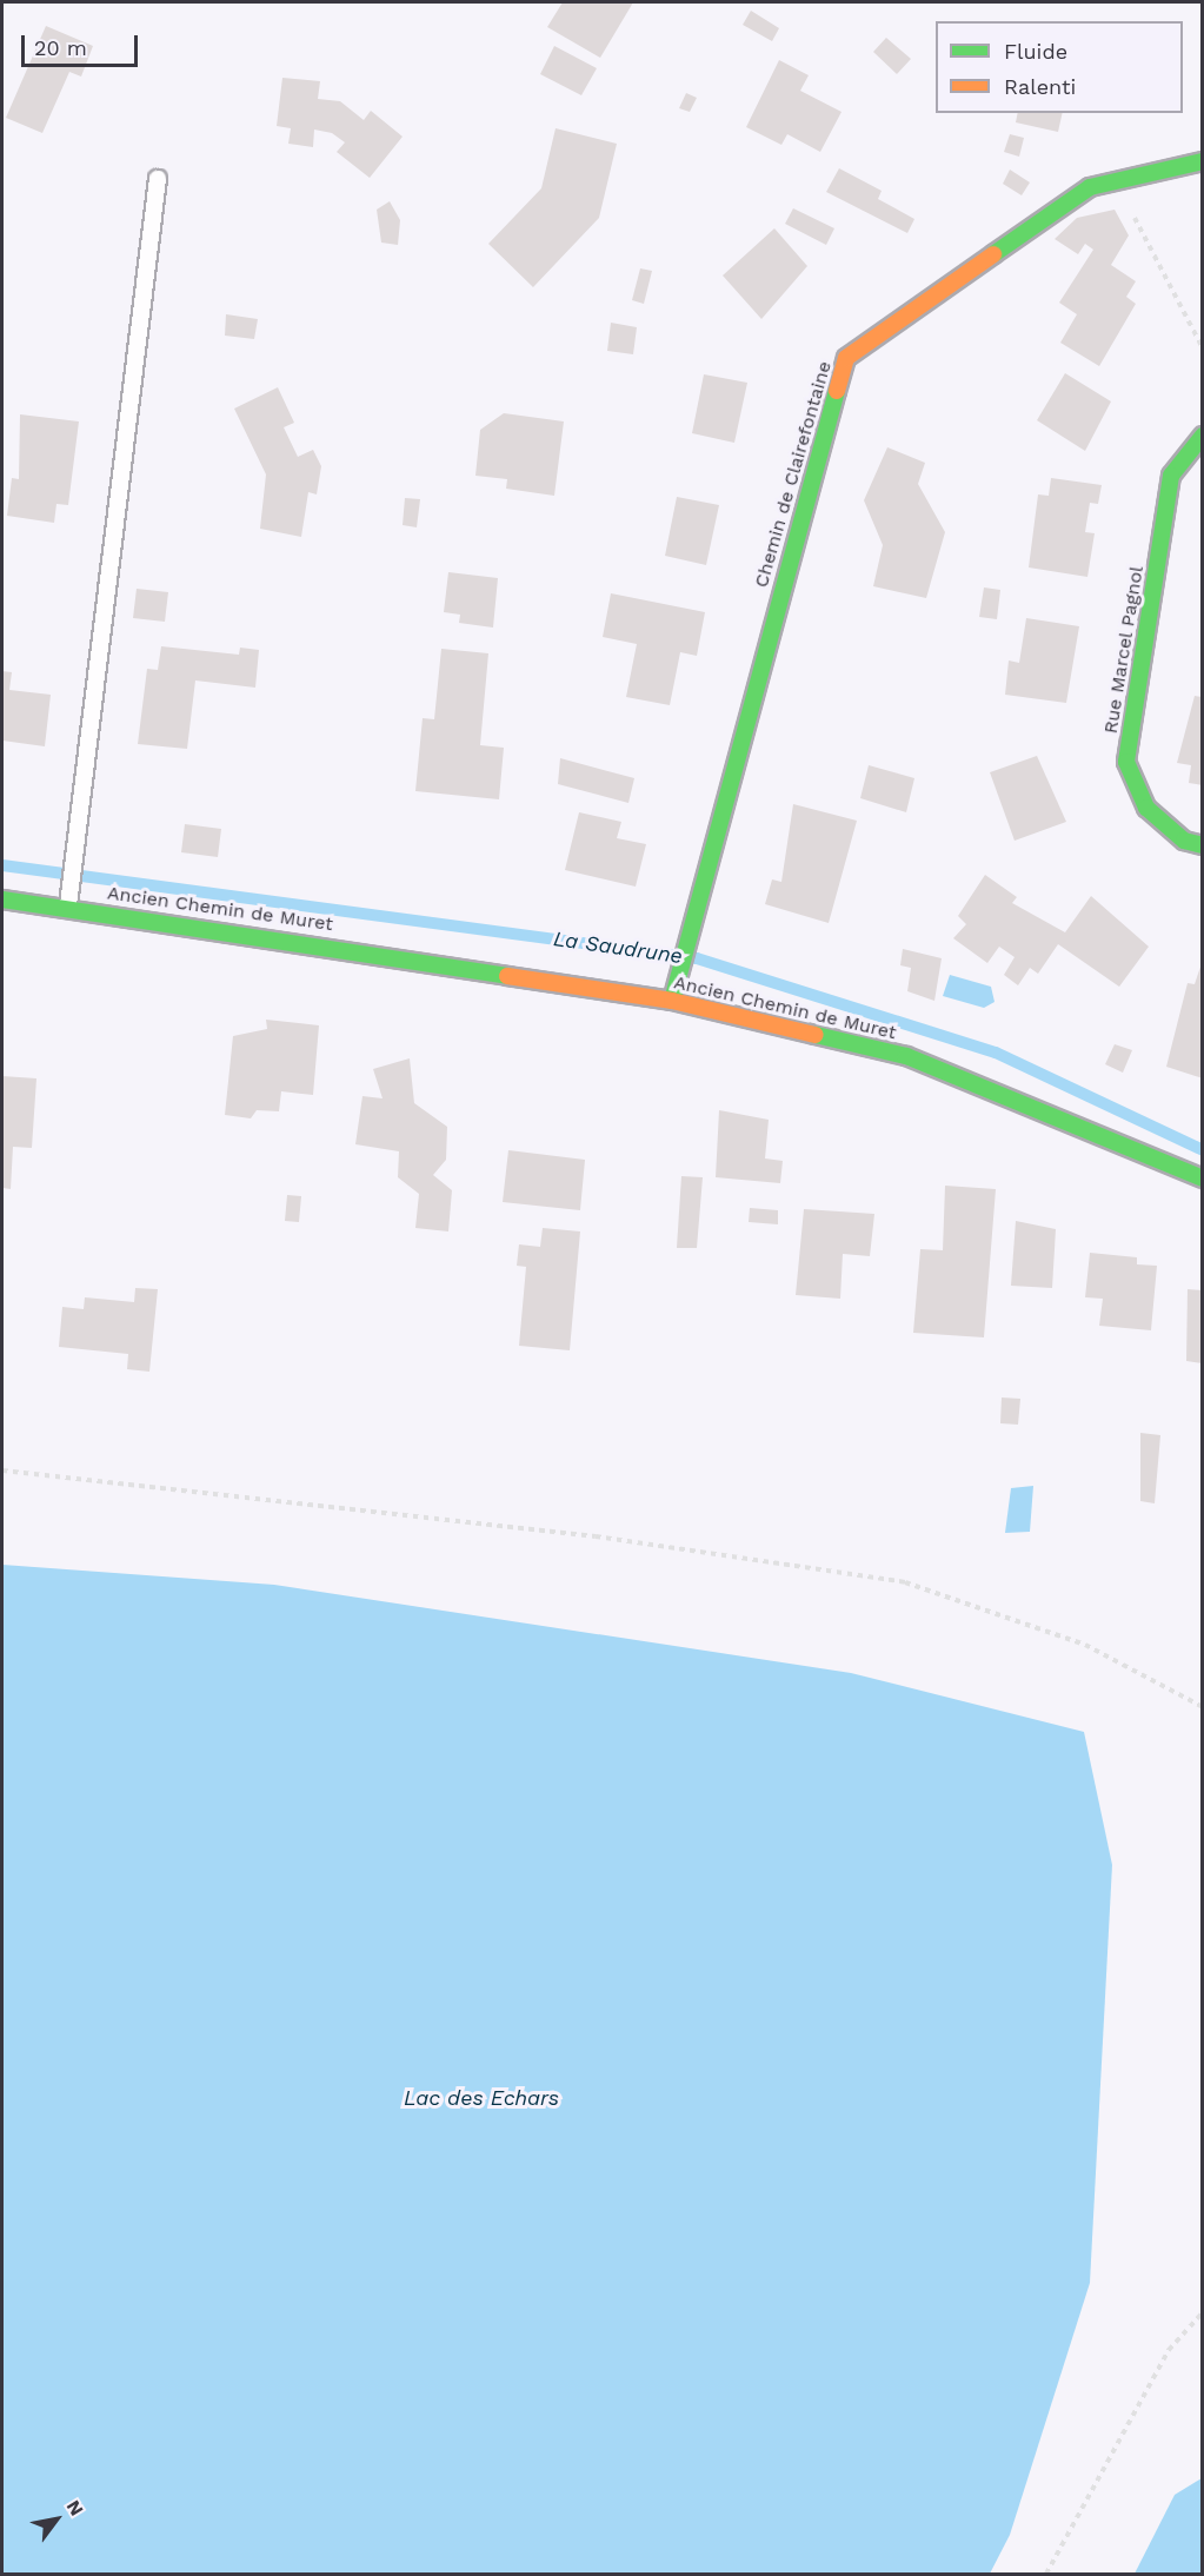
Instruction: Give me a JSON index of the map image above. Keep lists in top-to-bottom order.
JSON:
{
  "streets": {
    "street": ["Chemin de Clairefontaine", "Rue Marcel Pagnol", "Ancien Chemin de Muret"]
  },
  "crossings": [
    ["Chemin de Clairefontaine", "Ancien Chemin de Muret"]
  ],
  "water": ["La Saudrune", "Lac des Echars"],
  "legend": ["Fluide", "Ralenti"],
  "scale_bar": "20 m",
  "north": "top right"
}
